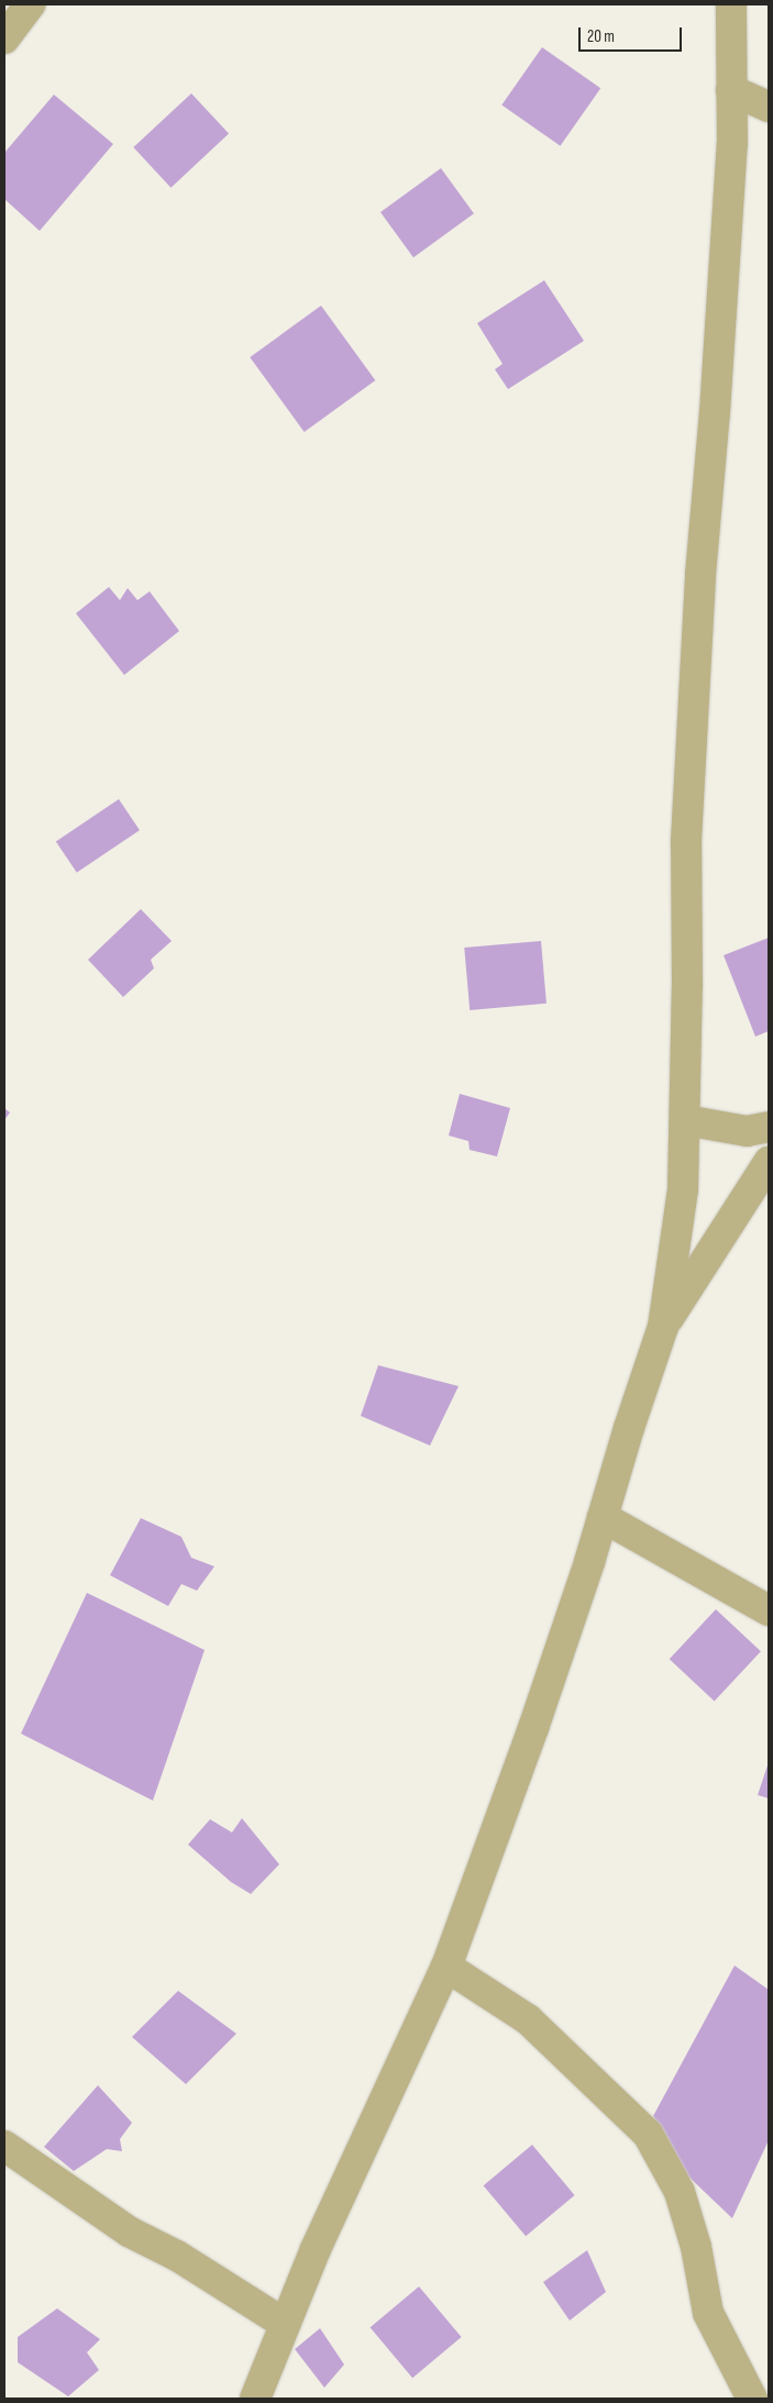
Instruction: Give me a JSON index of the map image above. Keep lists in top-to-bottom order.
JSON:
{
  "scale_bar": "20 m"
}
